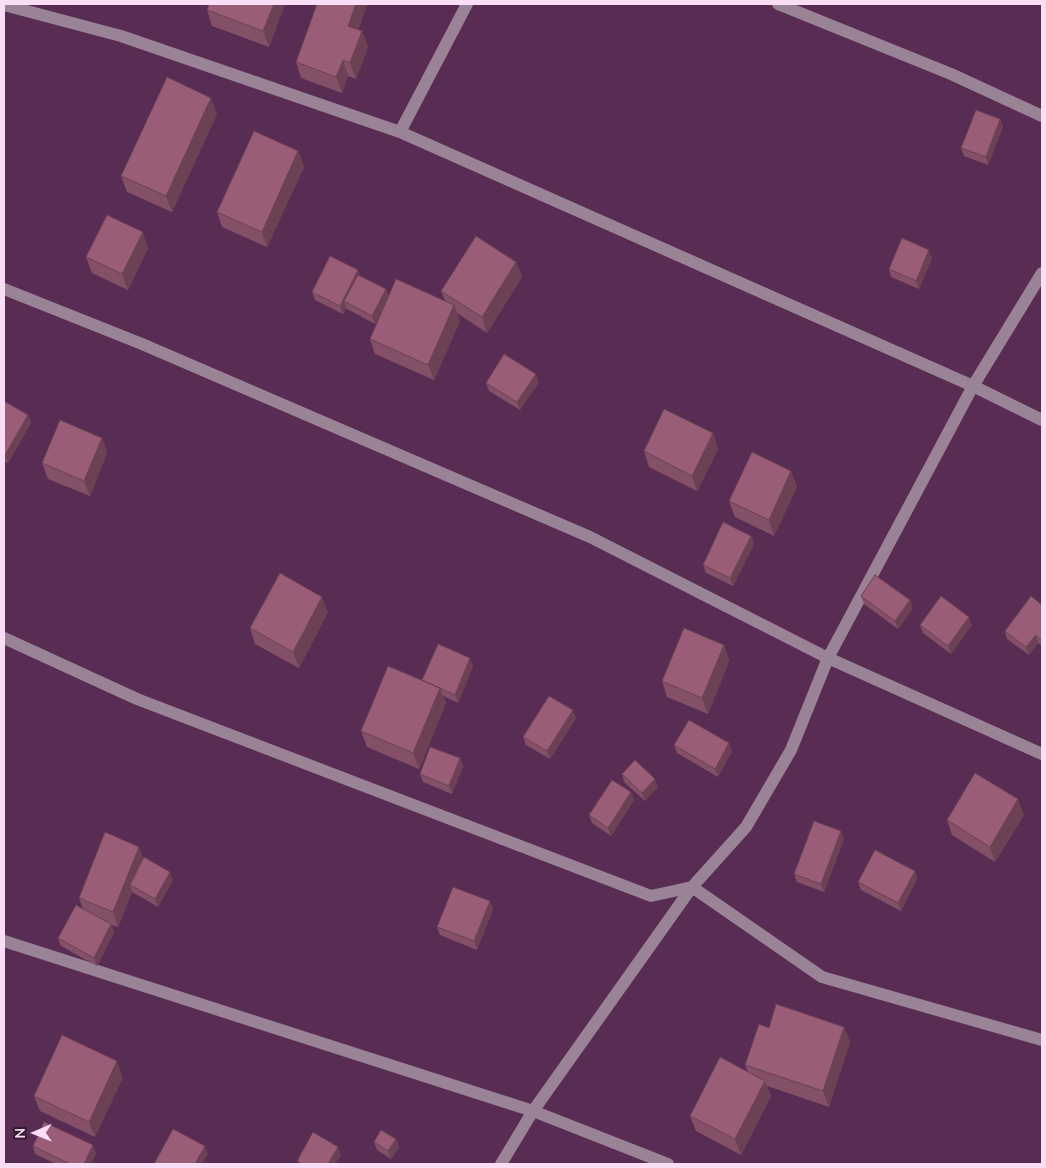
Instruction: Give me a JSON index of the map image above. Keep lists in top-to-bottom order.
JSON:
{
  "north": "left"
}
